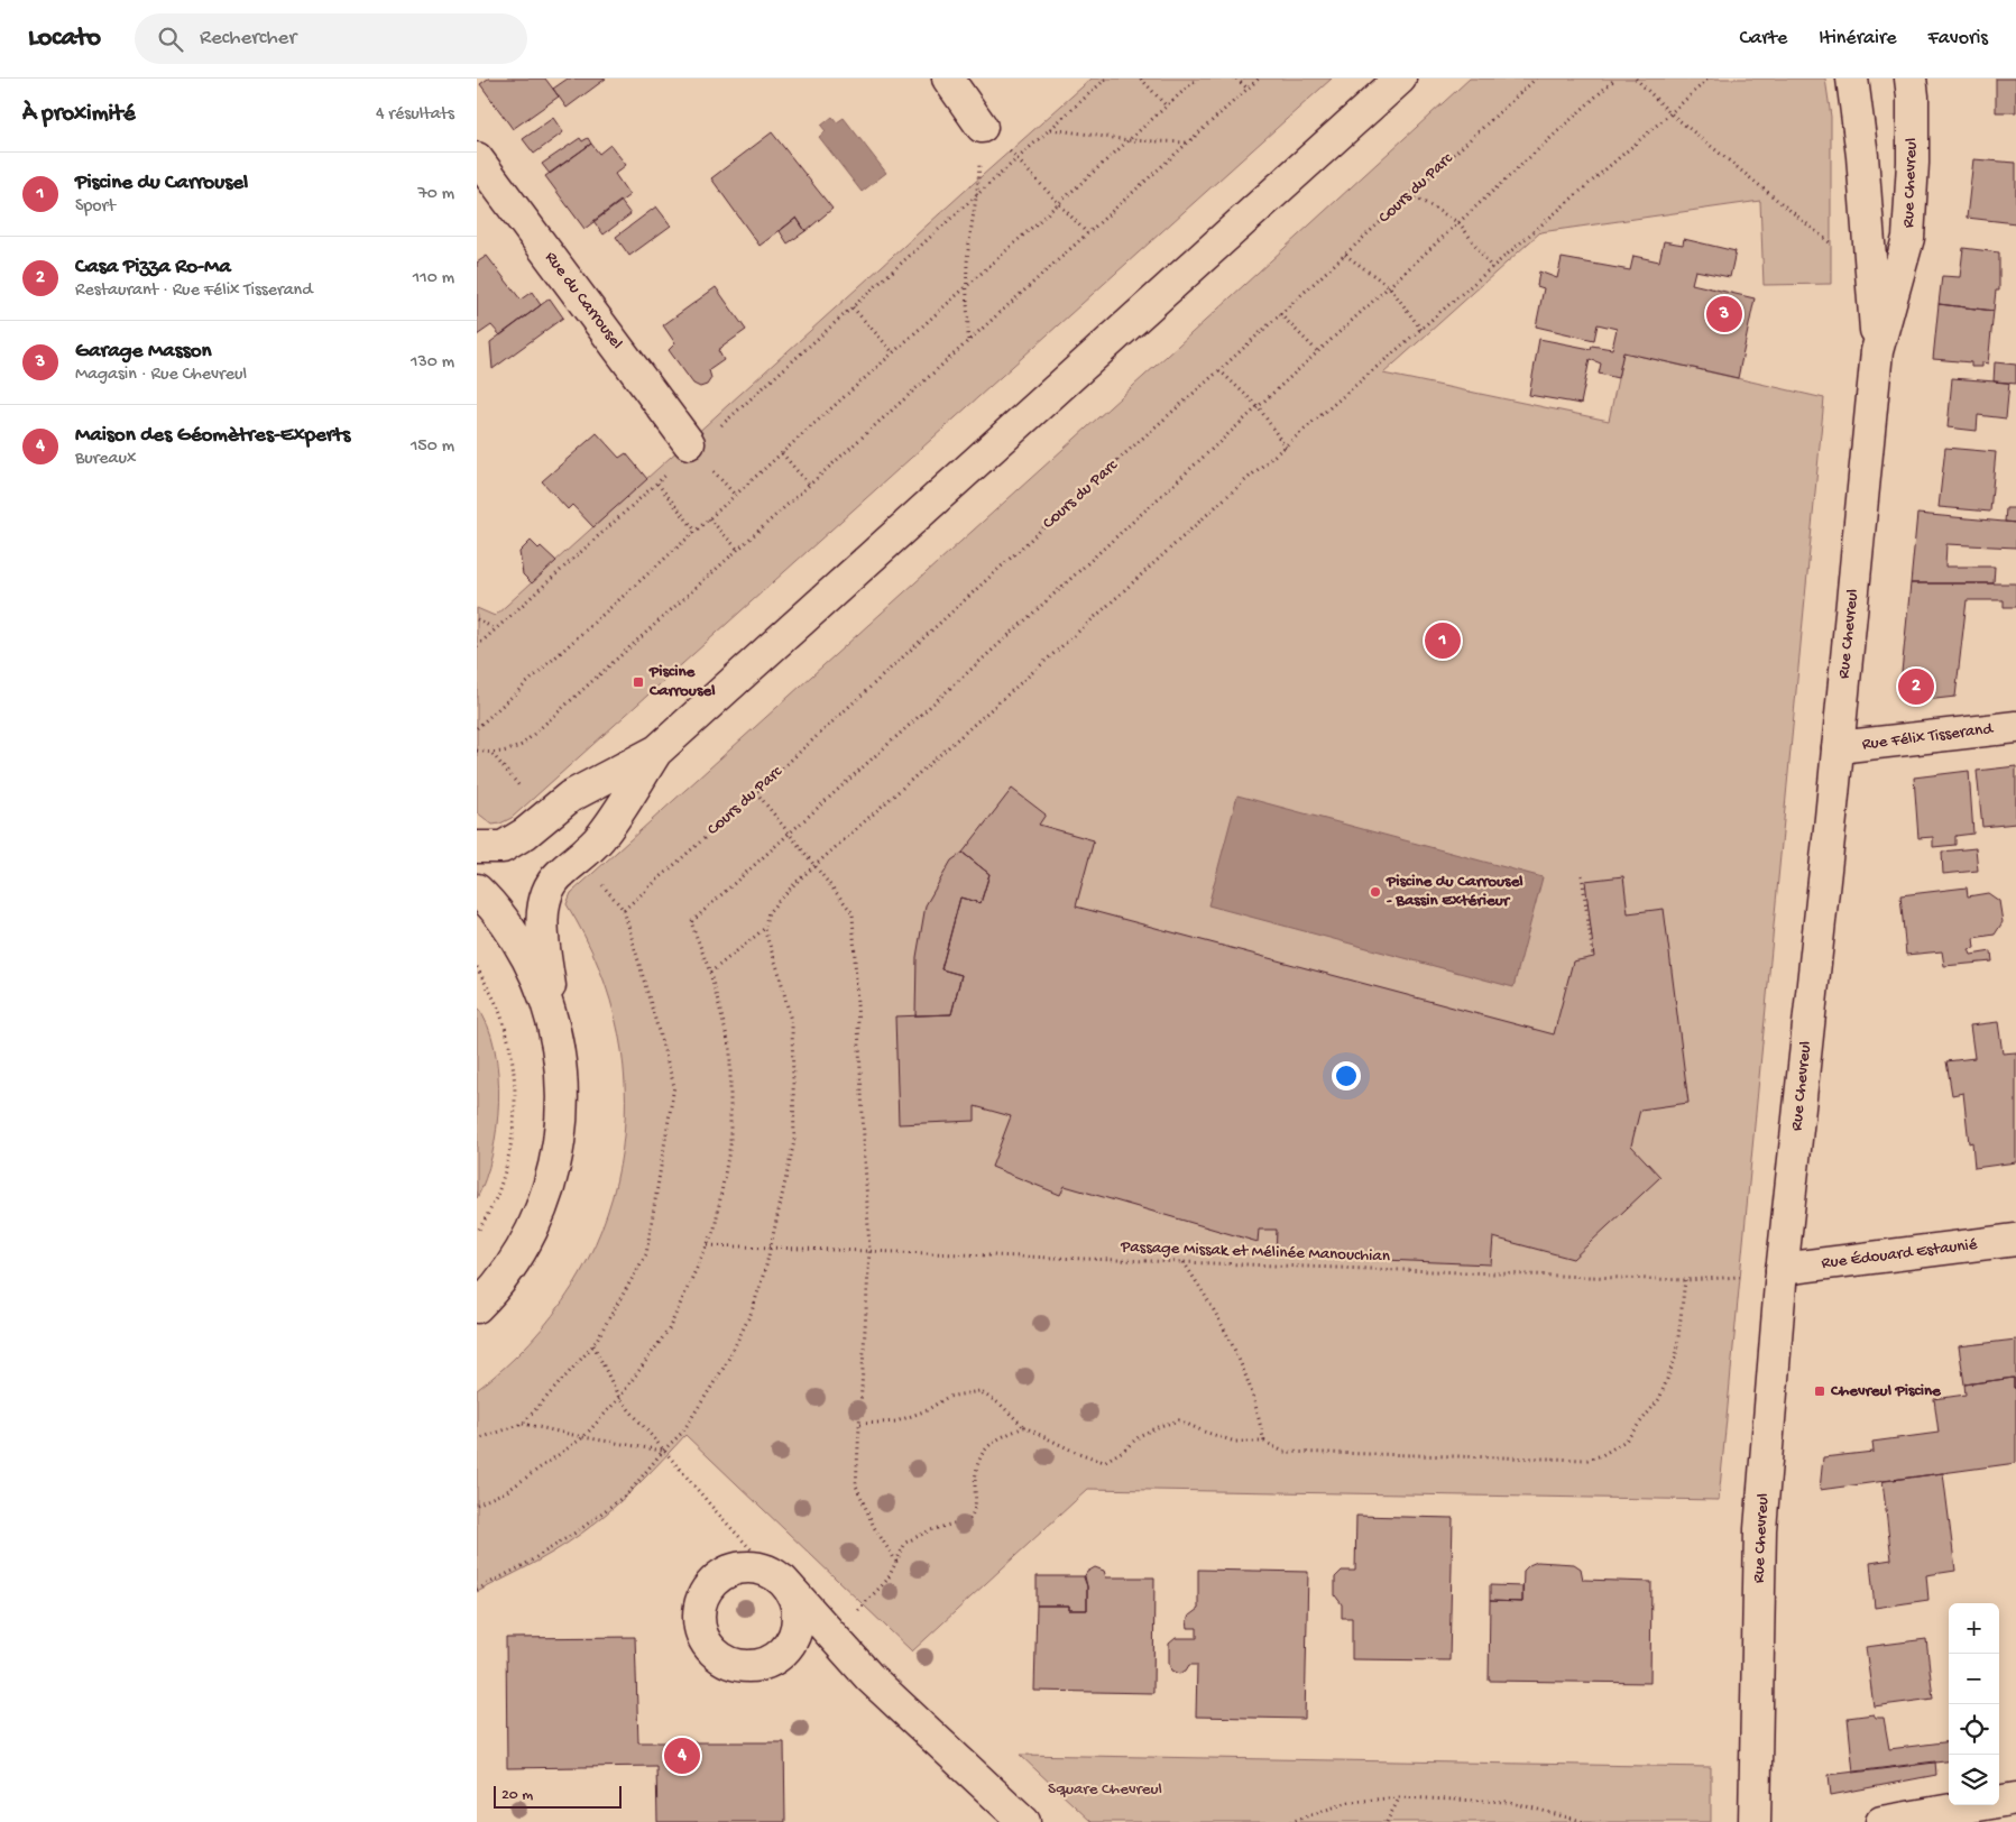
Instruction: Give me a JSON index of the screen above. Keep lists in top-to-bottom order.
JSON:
{
  "streets": {
    "street": [
      "Rue Chevreul",
      "Rue du Carrousel",
      "Rue Félix Tisserand",
      "Rue Édouard Estaunié"
    ],
    "path": ["Cours du Parc", "Passage Missak et Mélinée Manouchian"]
  },
  "crossings": [
    ["Rue Chevreul", "Rue Félix Tisserand"],
    ["Rue Chevreul", "Rue Édouard Estaunié"]
  ],
  "parks": ["Square Chevreul"],
  "places": {
    "transit": ["Piscine Carrousel", "Chevreul Piscine"],
    "other": ["Piscine du Carrousel - Bassin Extérieur"]
  },
  "scale_bar": "20 m",
  "page": {
    "header": "Locato",
    "search": "Rechercher",
    "nav": ["Carte", "Itinéraire", "Favoris"],
    "heading": ["À proximité", "4 résultats"],
    "list": [
      {
        "mark": "1",
        "name": "Piscine du Carrousel",
        "note": "Sport",
        "value": "70 m"
      },
      {
        "mark": "2",
        "name": "Casa Pizza Ro-Ma",
        "note": "Restaurant · Rue Félix Tisserand",
        "value": "110 m"
      },
      {
        "mark": "3",
        "name": "Garage Masson",
        "note": "Magasin · Rue Chevreul",
        "value": "130 m"
      },
      {
        "mark": "4",
        "name": "Maison des Géomètres-Experts",
        "note": "Bureaux",
        "value": "150 m"
      }
    ],
    "pins": [
      "3",
      "1",
      "2",
      "4"
    ],
    "map_buttons": ["+", "−"],
    "scale": "20 m"
  }
}
